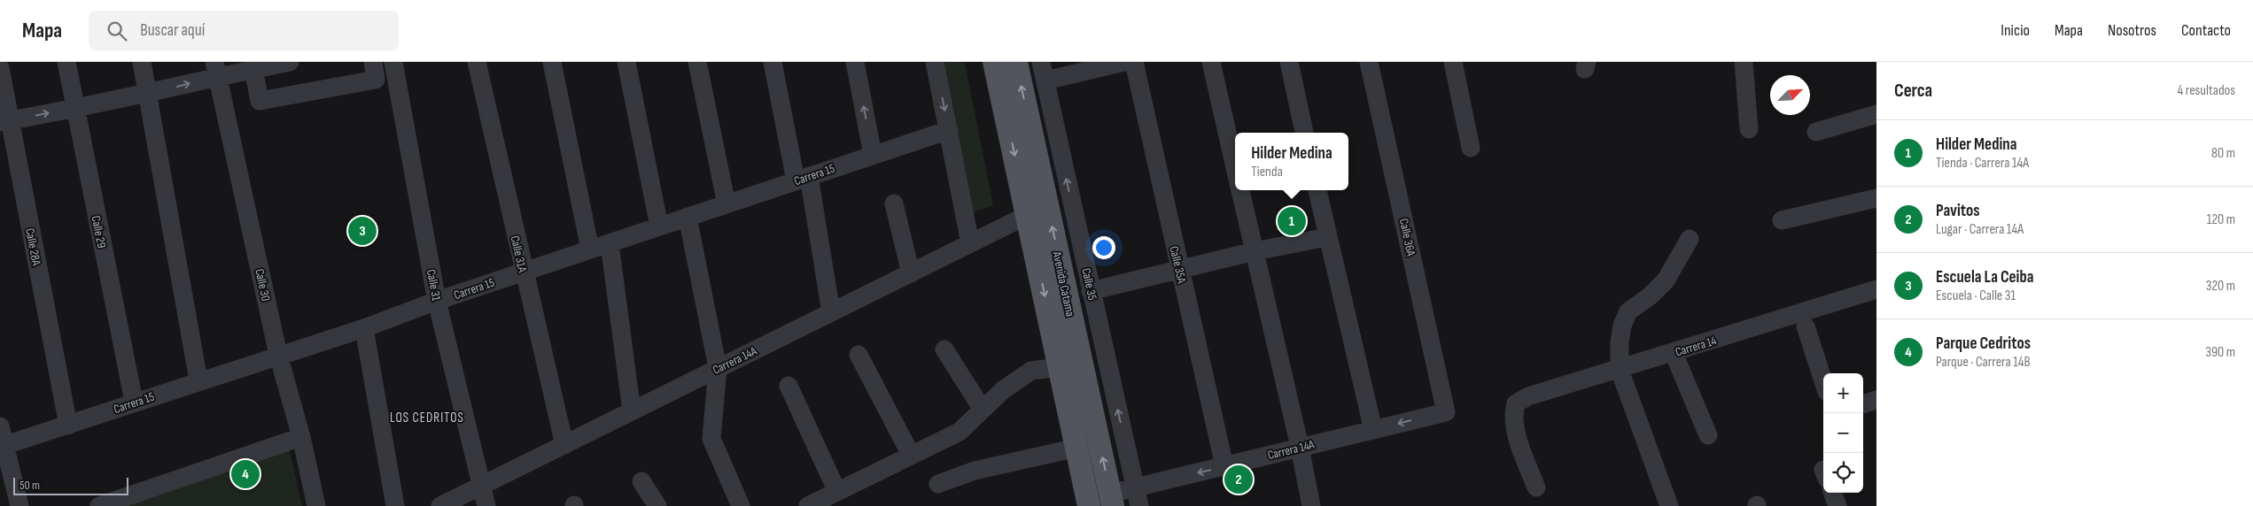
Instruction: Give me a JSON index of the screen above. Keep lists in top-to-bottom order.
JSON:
{
  "streets": {
    "main road": ["Avenida Catama"],
    "street": [
      "Carrera 15",
      "Calle 29",
      "Calle 36A",
      "Calle 28A",
      "Calle 31A",
      "Calle 35A",
      "Calle 35",
      "Calle 30",
      "Calle 31",
      "Carrera 14",
      "Carrera 14A"
    ]
  },
  "crossings": [
    ["Carrera 15", "Calle 29"],
    ["Carrera 15", "Calle 28A"],
    ["Carrera 15", "Calle 31A"],
    ["Carrera 15", "Calle 30"],
    ["Carrera 15", "Calle 31"],
    ["Calle 36A", "Carrera 14A"],
    ["Calle 31A", "Carrera 14A"],
    ["Calle 35A", "Carrera 14A"],
    ["Avenida Catama", "Carrera 14A"],
    ["Calle 35", "Carrera 14A"],
    ["Calle 31", "Carrera 14A"]
  ],
  "districts": ["LOS CEDRITOS"],
  "scale_bar": "50 m",
  "north": "top right",
  "page": {
    "header": "Mapa",
    "search": "Buscar aquí",
    "nav": [
      "Inicio",
      "Mapa",
      "Nosotros",
      "Contacto"
    ],
    "heading": ["Cerca", "4 resultados"],
    "list": [
      {
        "mark": "1",
        "name": "Hilder Medina",
        "note": "Tienda · Carrera 14A",
        "value": "80 m"
      },
      {
        "mark": "2",
        "name": "Pavitos",
        "note": "Lugar · Carrera 14A",
        "value": "120 m"
      },
      {
        "mark": "3",
        "name": "Escuela La Ceiba",
        "note": "Escuela · Calle 31",
        "value": "320 m"
      },
      {
        "mark": "4",
        "name": "Parque Cedritos",
        "note": "Parque · Carrera 14B",
        "value": "390 m"
      }
    ],
    "popup": ["Hilder Medina", "Tienda"],
    "pins": [
      "1",
      "3",
      "4",
      "2"
    ],
    "map_buttons": ["+", "−"],
    "scale": "50 m"
  }
}
